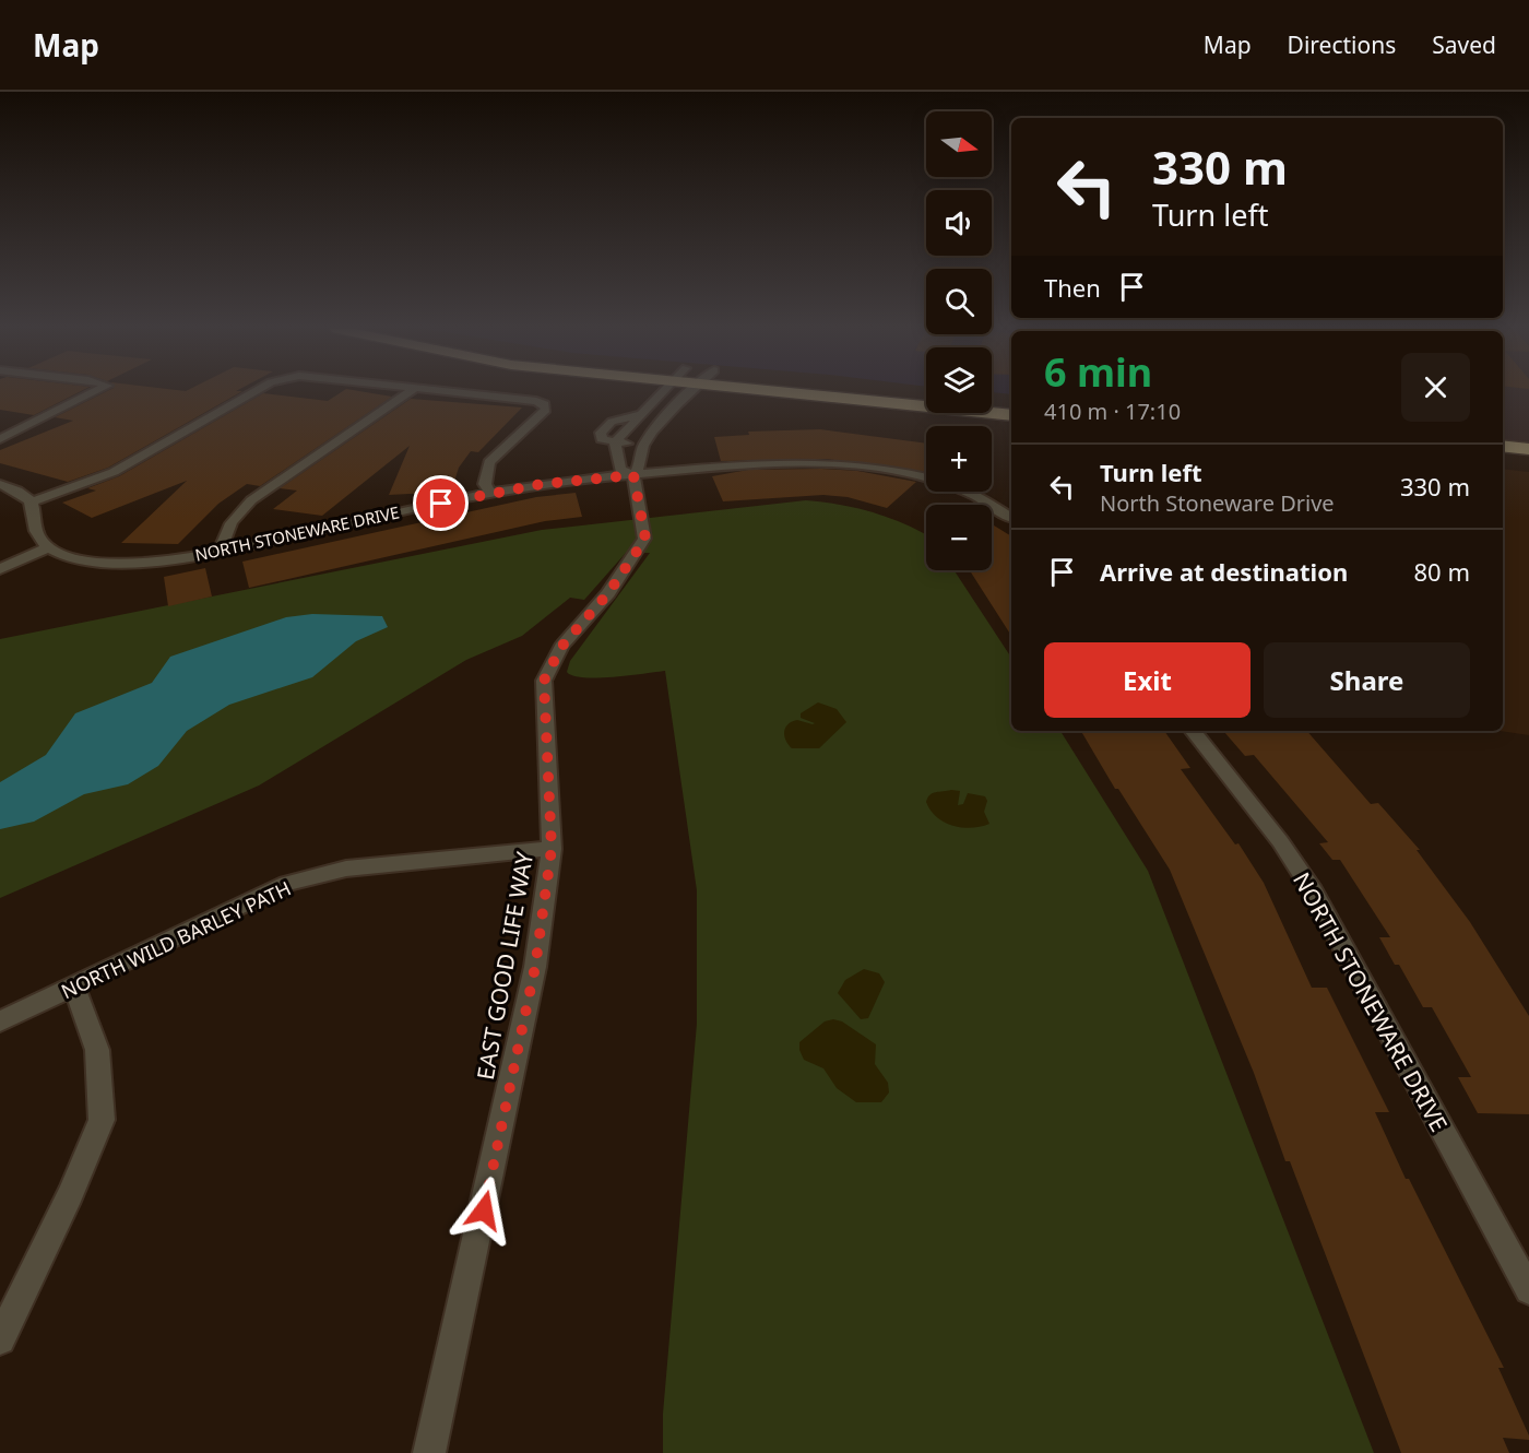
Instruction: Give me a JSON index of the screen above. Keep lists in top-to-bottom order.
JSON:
{
  "streets": {
    "street": ["NORTH STONEWARE DRIVE", "NORTH WILD BARLEY PATH", "EAST GOOD LIFE WAY"]
  },
  "crossings": [
    ["NORTH STONEWARE DRIVE", "EAST GOOD LIFE WAY"],
    ["NORTH WILD BARLEY PATH", "EAST GOOD LIFE WAY"]
  ],
  "north": "right",
  "page": {
    "header": "Map",
    "nav": ["Map", "Directions", "Saved"],
    "map_buttons": ["+", "−"],
    "turn": ["330 m", "Turn left"],
    "then": "Then",
    "heading": ["6 min", "410 m · 17:10"],
    "list": [
      {
        "name": "Turn left",
        "note": "North Stoneware Drive",
        "value": "330 m"
      },
      {
        "name": "Arrive at destination",
        "value": "80 m"
      }
    ],
    "buttons": ["Exit", "Share"]
  }
}
